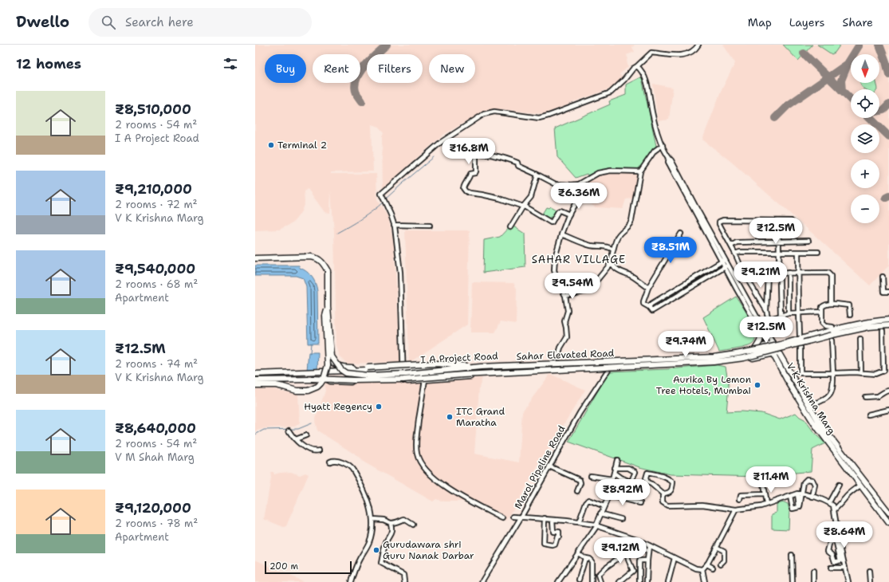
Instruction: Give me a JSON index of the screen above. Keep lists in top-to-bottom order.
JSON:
{
  "streets": {
    "main road": ["Sahar Elevated Road", "I A Project Road", "V K Krishna Marg"],
    "street": ["Marol Pipeline Road"]
  },
  "crossings": [
    ["I A Project Road", "V K Krishna Marg"],
    ["I A Project Road", "Marol Pipeline Road"]
  ],
  "districts": ["SAHAR VILLAGE"],
  "places": [
    "Terminal 2",
    "Aurika By Lemon Tree Hotels, Mumbai",
    "Hyatt Regency",
    "ITC Grand Maratha",
    "Gurudawara shri Guru Nanak Darbar"
  ],
  "scale_bar": "200 m",
  "north": "bottom",
  "page": {
    "header": "Dwello",
    "search": "Search here",
    "nav": ["Map", "Layers", "Share"],
    "heading": "12 homes",
    "map_buttons": ["+", "−"],
    "chip": [
      "Buy",
      "Rent",
      "Filters",
      "New"
    ],
    "list": [
      {
        "name": "₹8,510,000",
        "note": "2 rooms · 54 m² · I A Project Road"
      },
      {
        "name": "₹9,210,000",
        "note": "2 rooms · 72 m² · V K Krishna Marg"
      },
      {
        "name": "₹9,540,000",
        "note": "2 rooms · 68 m² · Apartment"
      },
      {
        "name": "₹12.5M",
        "note": "2 rooms · 74 m² · V K Krishna Marg"
      },
      {
        "name": "₹8,640,000",
        "note": "2 rooms · 54 m² · V M Shah Marg"
      },
      {
        "name": "₹9,120,000",
        "note": "2 rooms · 78 m² · Apartment"
      }
    ],
    "price": [
      "₹16.8M",
      "₹6.36M",
      "₹12.5M",
      "₹8.51M",
      "₹9.21M",
      "₹9.54M",
      "₹12.5M",
      "₹9.74M",
      "₹11.4M",
      "₹8.92M",
      "₹8.64M",
      "₹9.12M"
    ],
    "scale": "200 m"
  }
}
